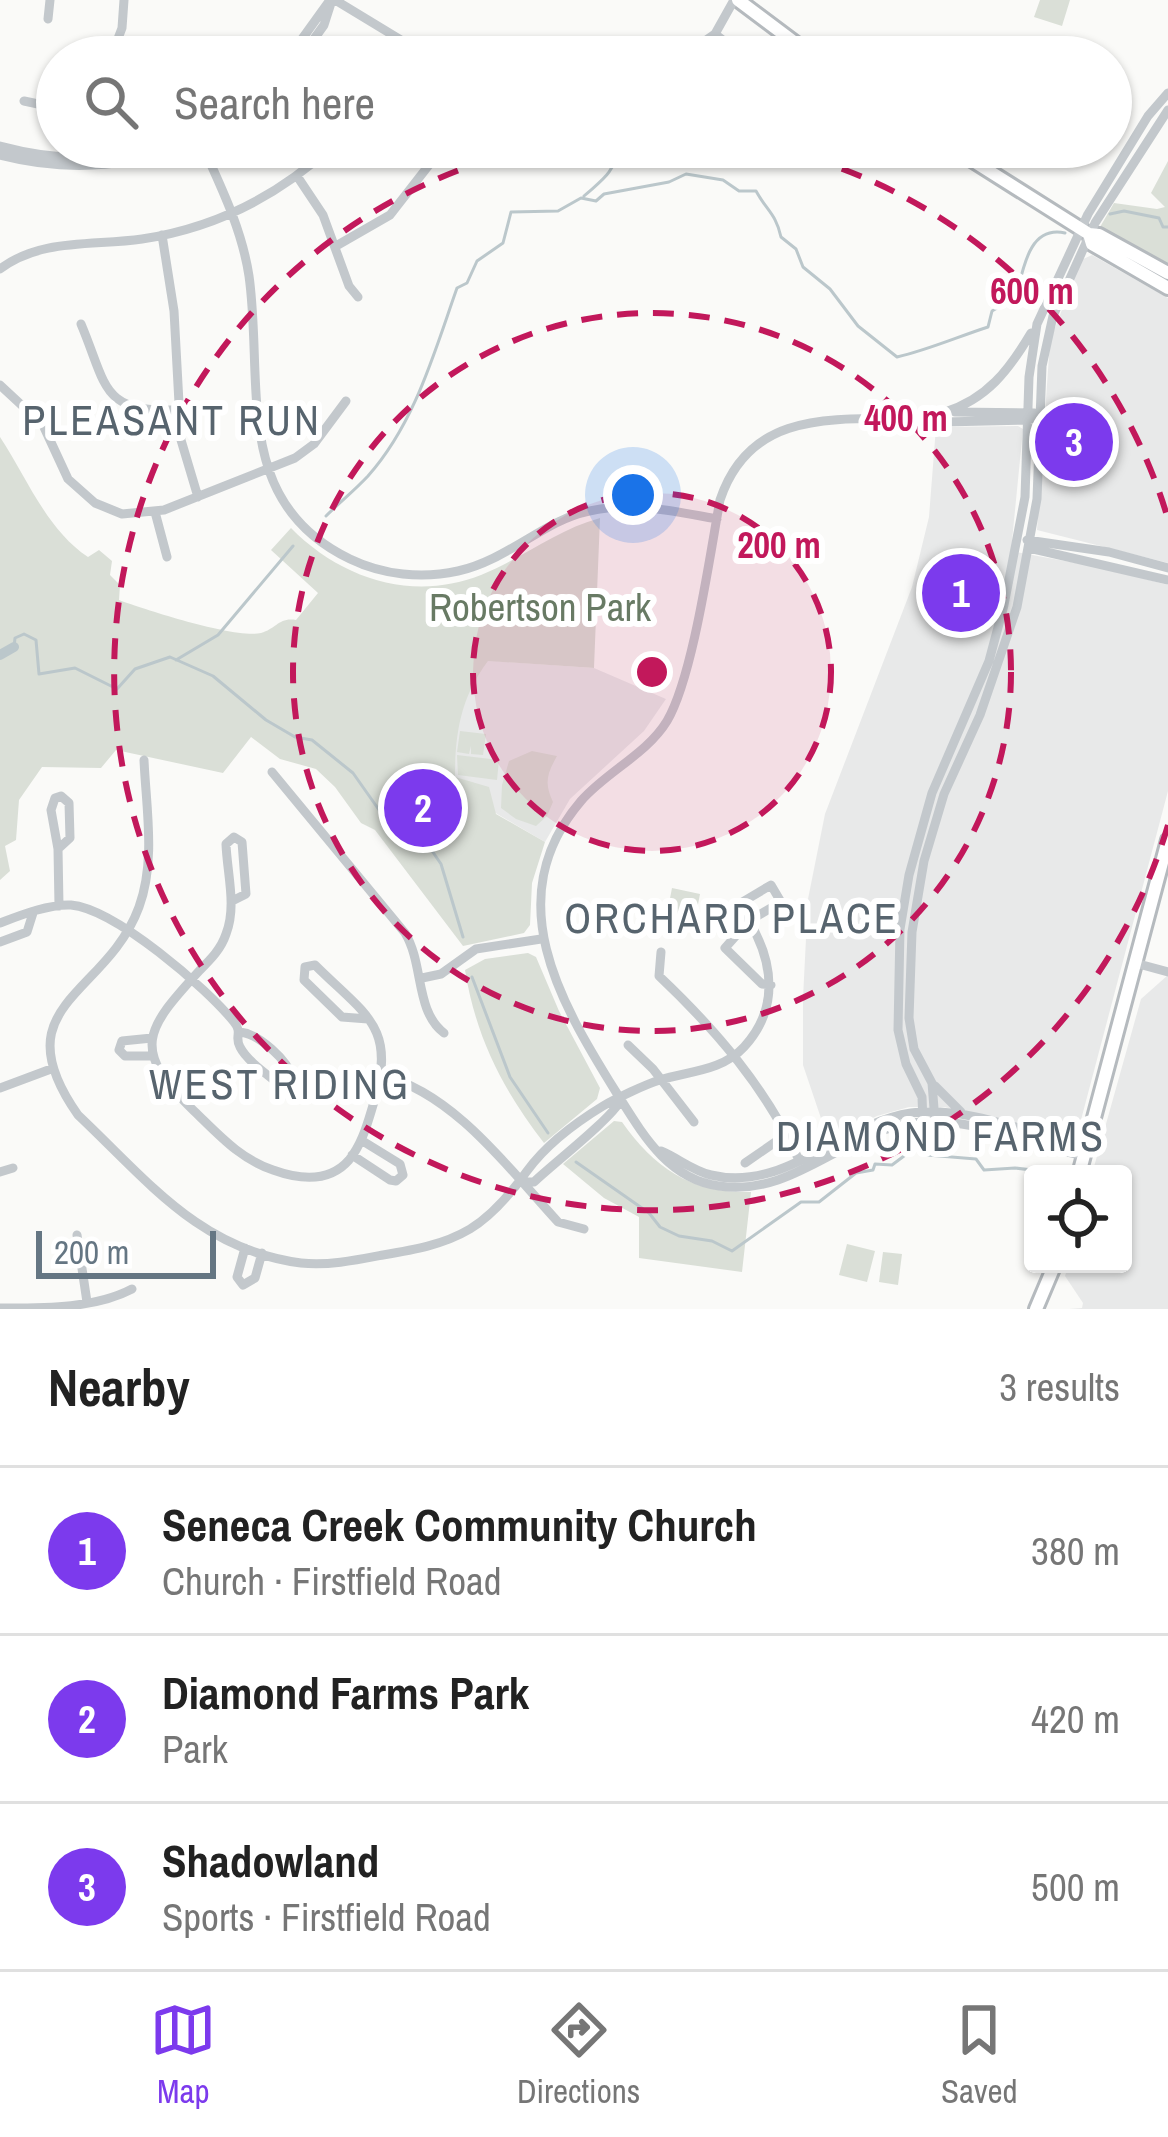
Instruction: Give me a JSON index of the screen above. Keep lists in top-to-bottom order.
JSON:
{
  "districts": [
    "PLEASANT RUN",
    "ORCHARD PLACE",
    "WEST RIDING",
    "DIAMOND FARMS"
  ],
  "parks": ["Robertson Park"],
  "scale_bar": "200 m",
  "page": {
    "search": "Search here",
    "pins": ["3", "1", "2"],
    "scale": "200 m",
    "heading": ["Nearby", "3 results"],
    "list": [
      {
        "mark": "1",
        "name": "Seneca Creek Community Church",
        "note": "Church · Firstfield Road",
        "value": "380 m"
      },
      {
        "mark": "2",
        "name": "Diamond Farms Park",
        "note": "Park",
        "value": "420 m"
      },
      {
        "mark": "3",
        "name": "Shadowland",
        "note": "Sports · Firstfield Road",
        "value": "500 m"
      }
    ],
    "nav": ["Map", "Directions", "Saved"]
  },
  "rings": ["600 m", "400 m", "200 m"]
}
